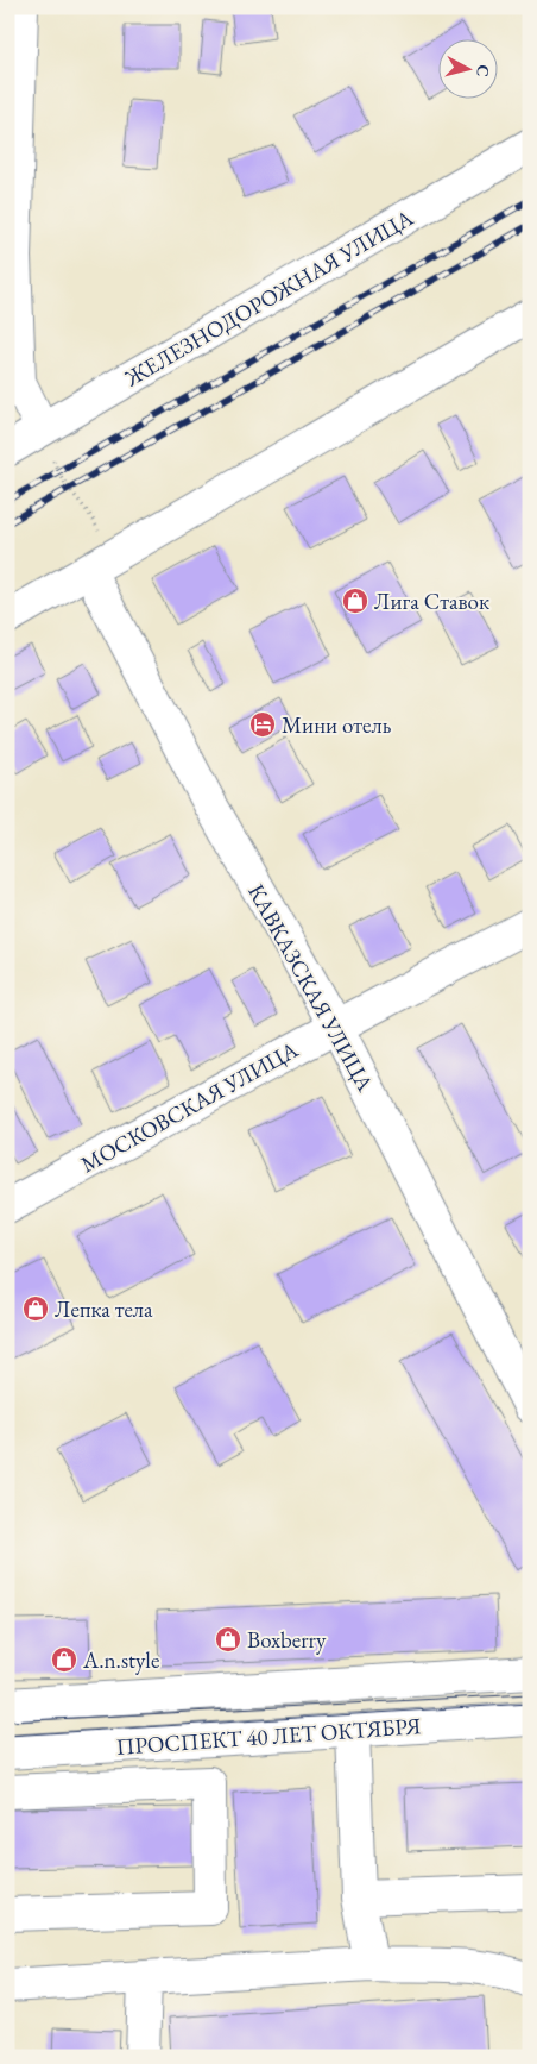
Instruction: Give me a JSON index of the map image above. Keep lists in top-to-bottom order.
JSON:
{
  "streets": {
    "street": [
      "ЖЕЛЕЗНОДОРОЖНАЯ УЛИЦА",
      "КАВКАЗСКАЯ УЛИЦА",
      "МОСКОВСКАЯ УЛИЦА",
      "ПРОСПЕКТ 40 ЛЕТ ОКТЯБРЯ"
    ]
  },
  "crossings": [
    ["КАВКАЗСКАЯ УЛИЦА", "МОСКОВСКАЯ УЛИЦА"]
  ],
  "places": {
    "shop": [
      "Лига Ставок",
      "Лепка тела",
      "Boxberry",
      "A.n.style"
    ],
    "hotel": ["Мини отель"]
  },
  "north": "right"
}
